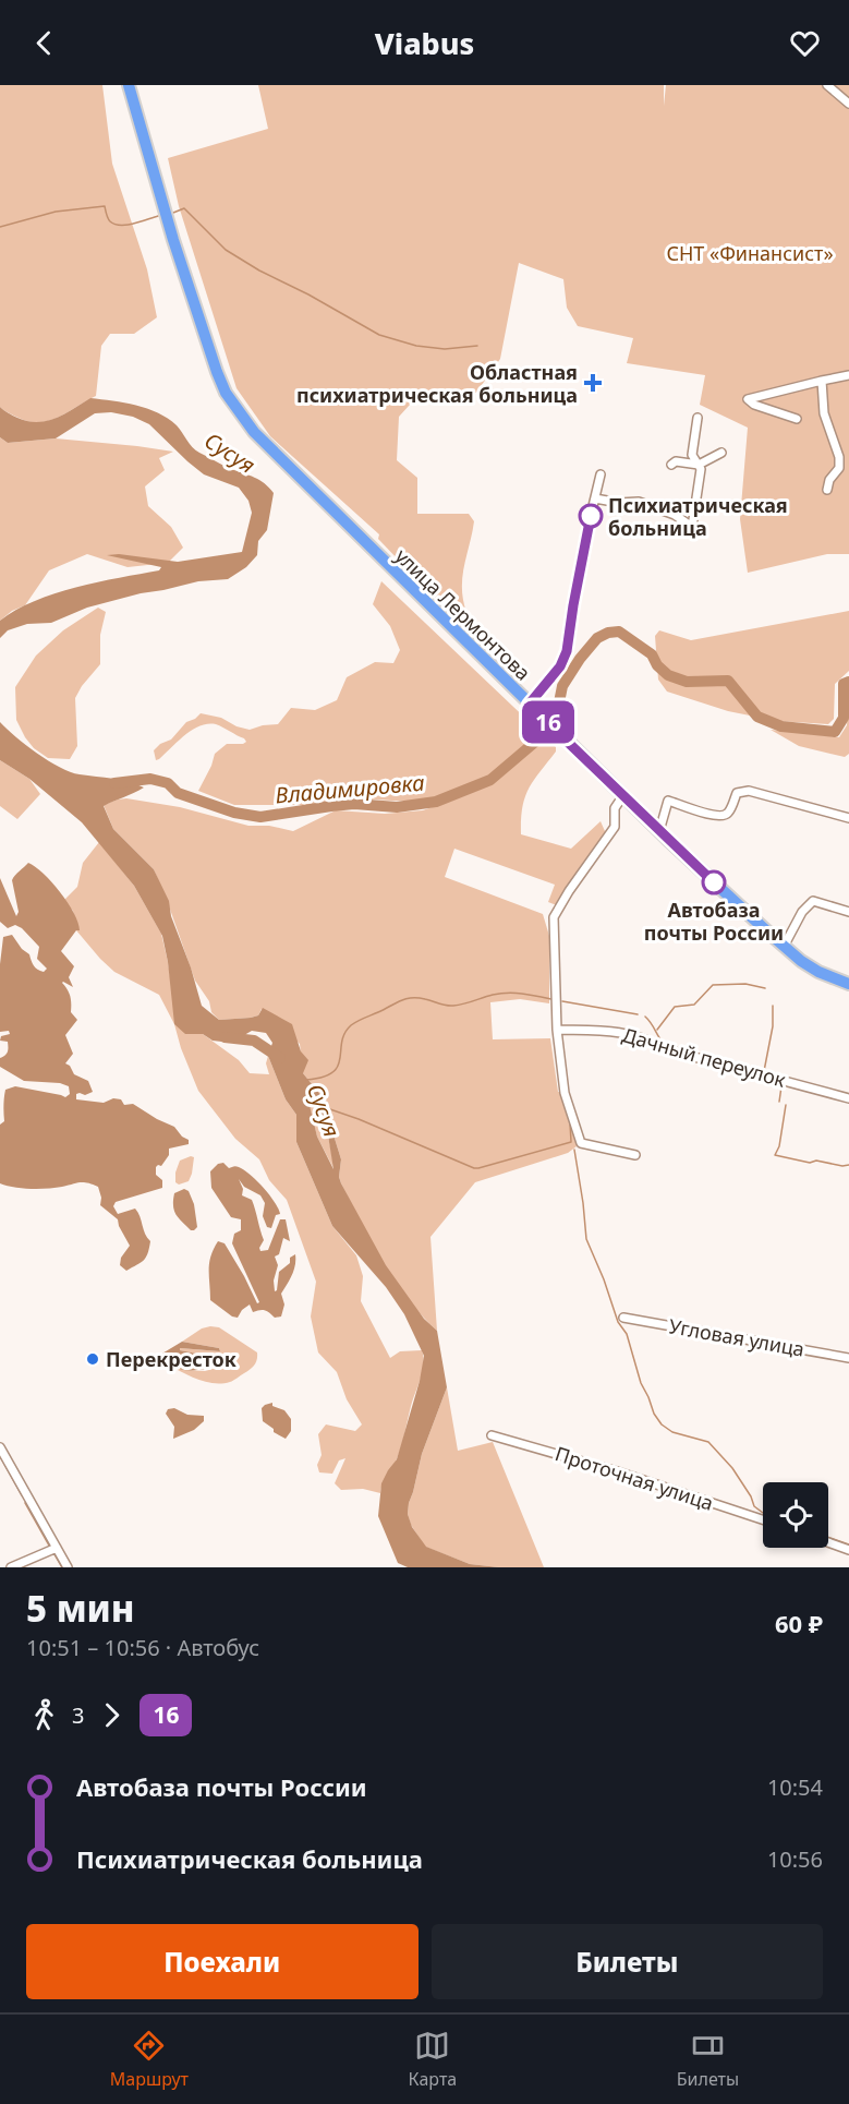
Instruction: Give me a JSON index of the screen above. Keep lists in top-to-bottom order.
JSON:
{
  "streets": {
    "highway": ["улица Лермонтова"],
    "street": ["Дачный переулок", "Угловая улица", "Проточная улица"]
  },
  "water": ["Сусуя", "Владимировка"],
  "parks": ["СНТ «Финансист»"],
  "places": {
    "health": ["Областная психиатрическая больница"],
    "other": ["Психиатрическая больница", "Автобаза почты России", "Перекресток"]
  },
  "lines": ["bus line 16"],
  "page": {
    "header": "Viabus",
    "on_map": "16",
    "heading": ["5 мин", "10:51 – 10:56 · Автобус", "60 ₽"],
    "legs": ["3", "16"],
    "list": [
      {
        "name": "Автобаза почты России",
        "value": "10:54"
      },
      {
        "name": "Психиатрическая больница",
        "value": "10:56"
      }
    ],
    "buttons": ["Поехали", "Билеты"],
    "tabs": ["Маршрут", "Карта", "Билеты"]
  }
}
